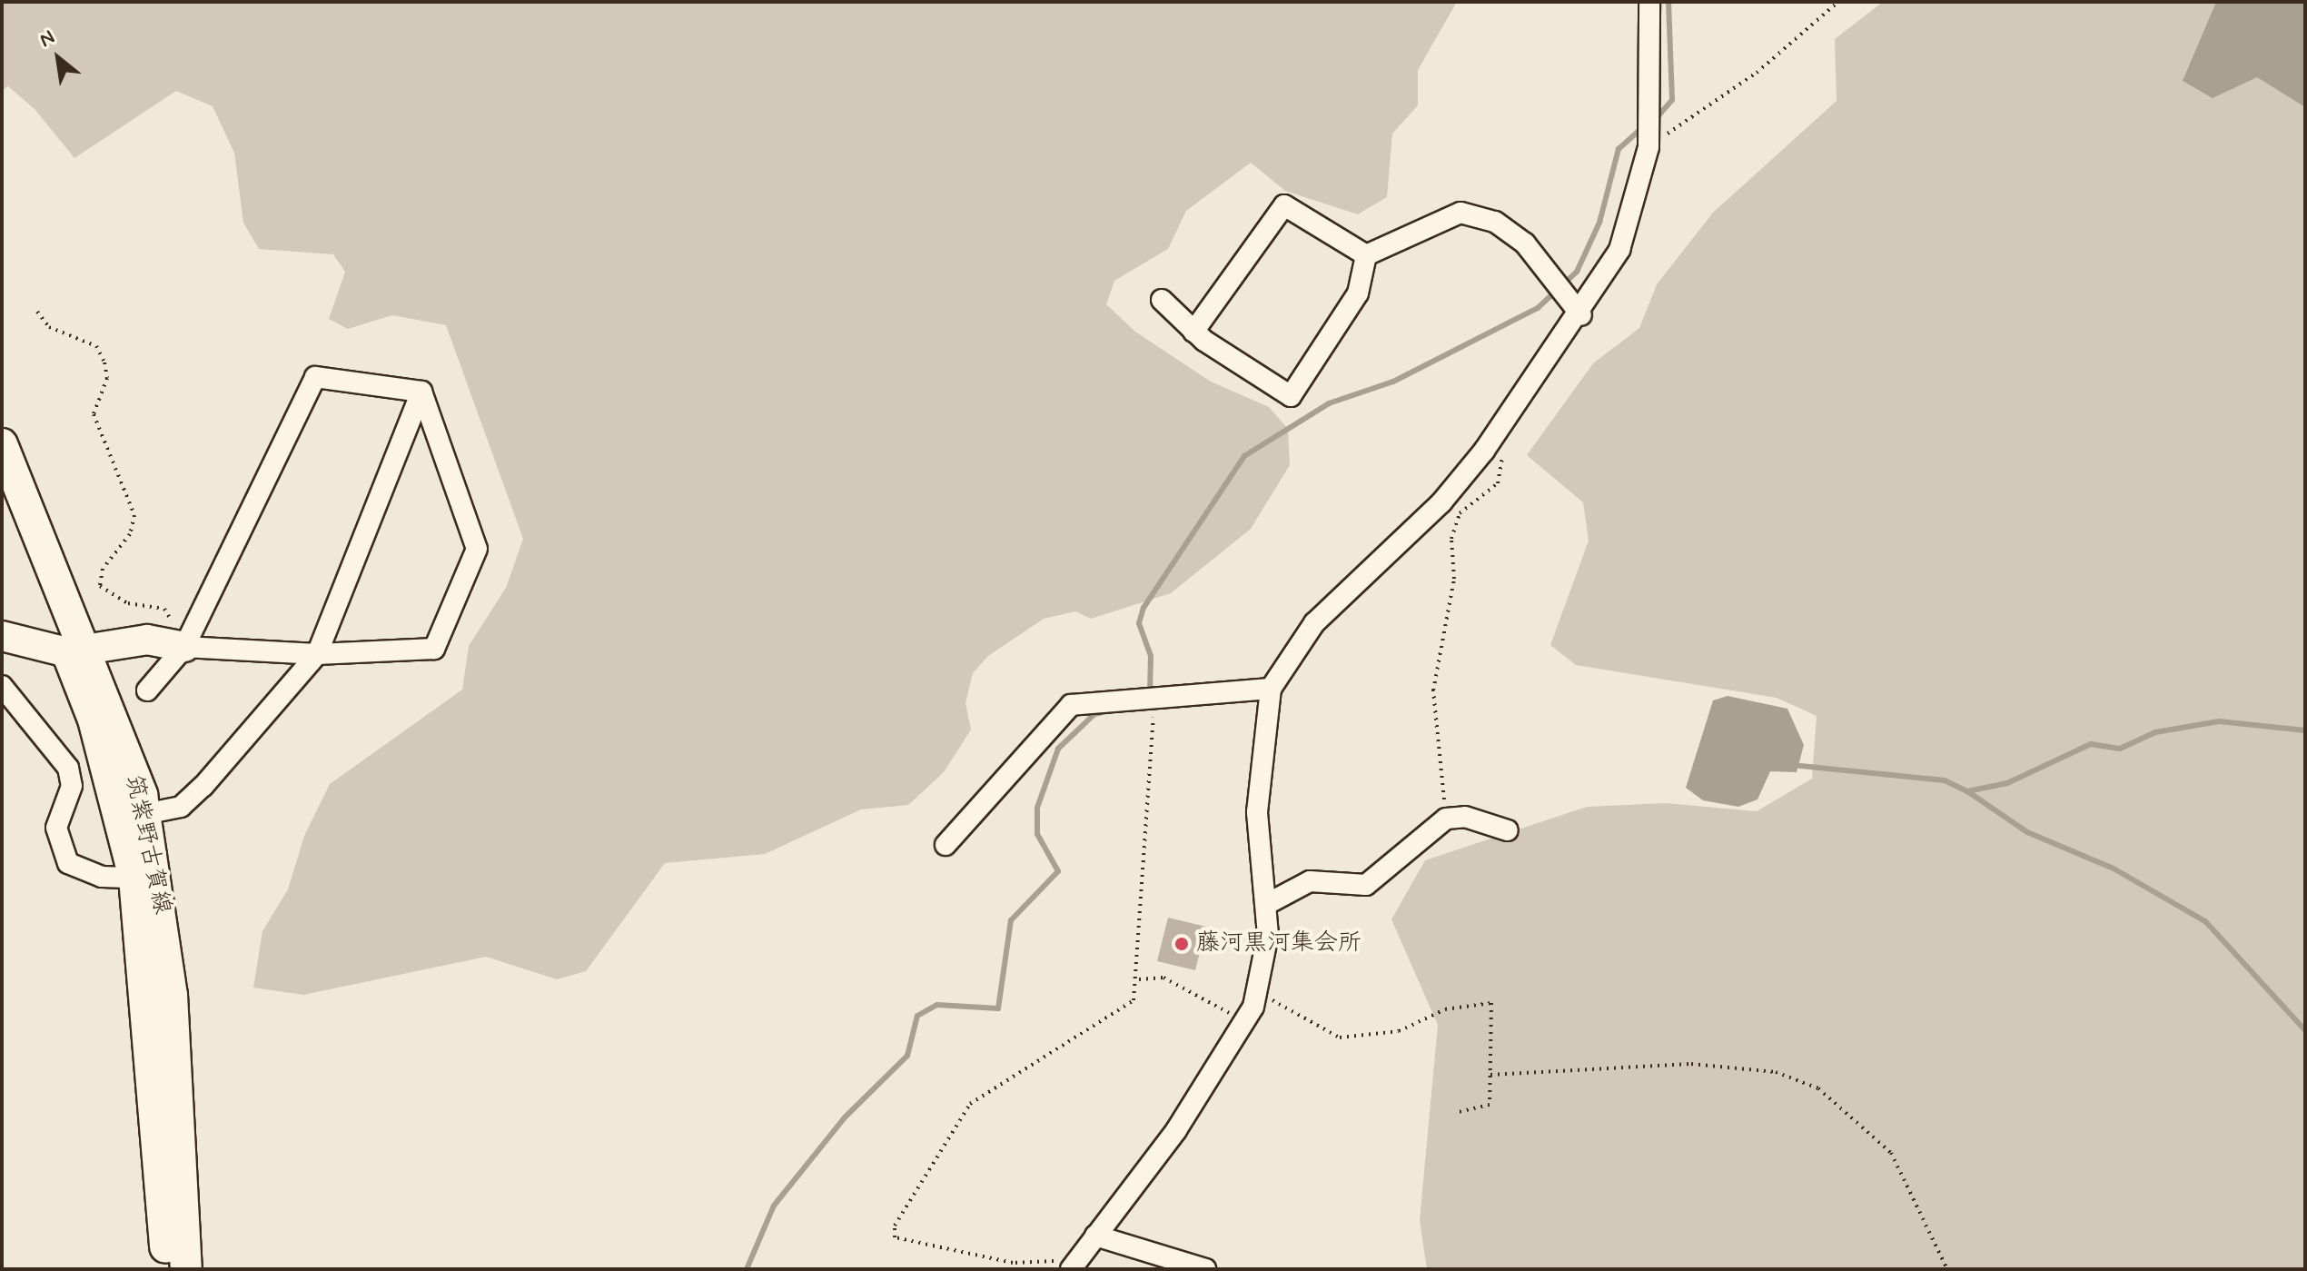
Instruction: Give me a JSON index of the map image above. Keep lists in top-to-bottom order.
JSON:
{
  "streets": {
    "main road": ["筑紫野古賀線"]
  },
  "places": ["藤河黒河集会所"],
  "north": "top left"
}
